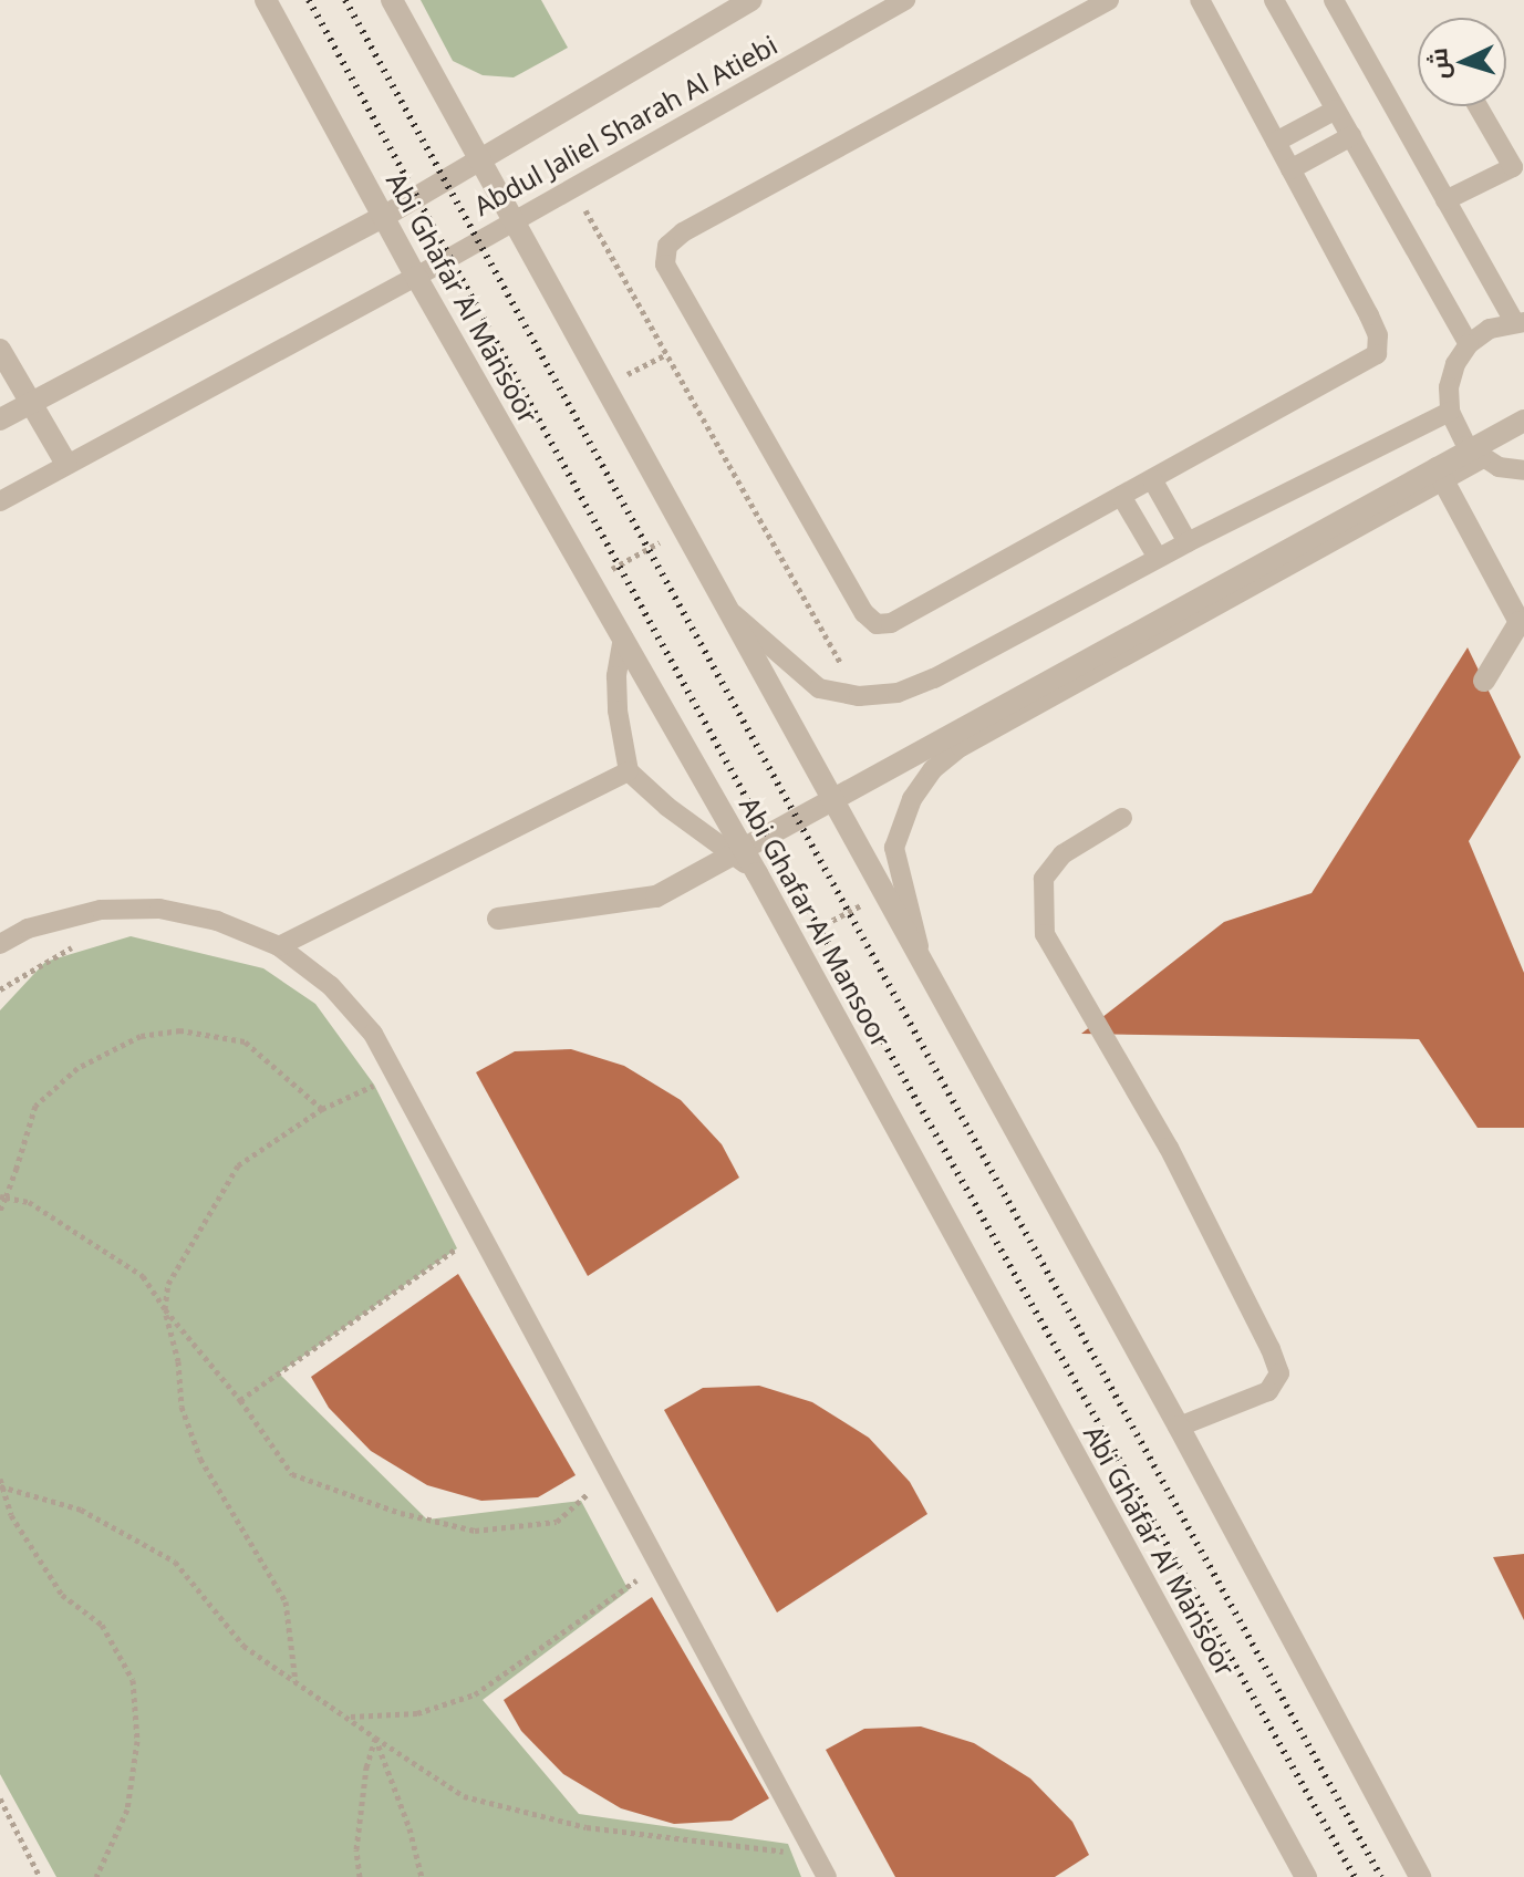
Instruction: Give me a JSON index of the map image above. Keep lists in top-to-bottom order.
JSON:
{
  "streets": {
    "street": ["Abdul Jaliel Sharah Al Atiebi", "Abi Ghafar Al Mansoor"]
  },
  "crossings": [
    ["Abdul Jaliel Sharah Al Atiebi", "Abi Ghafar Al Mansoor"]
  ],
  "north": "left"
}
